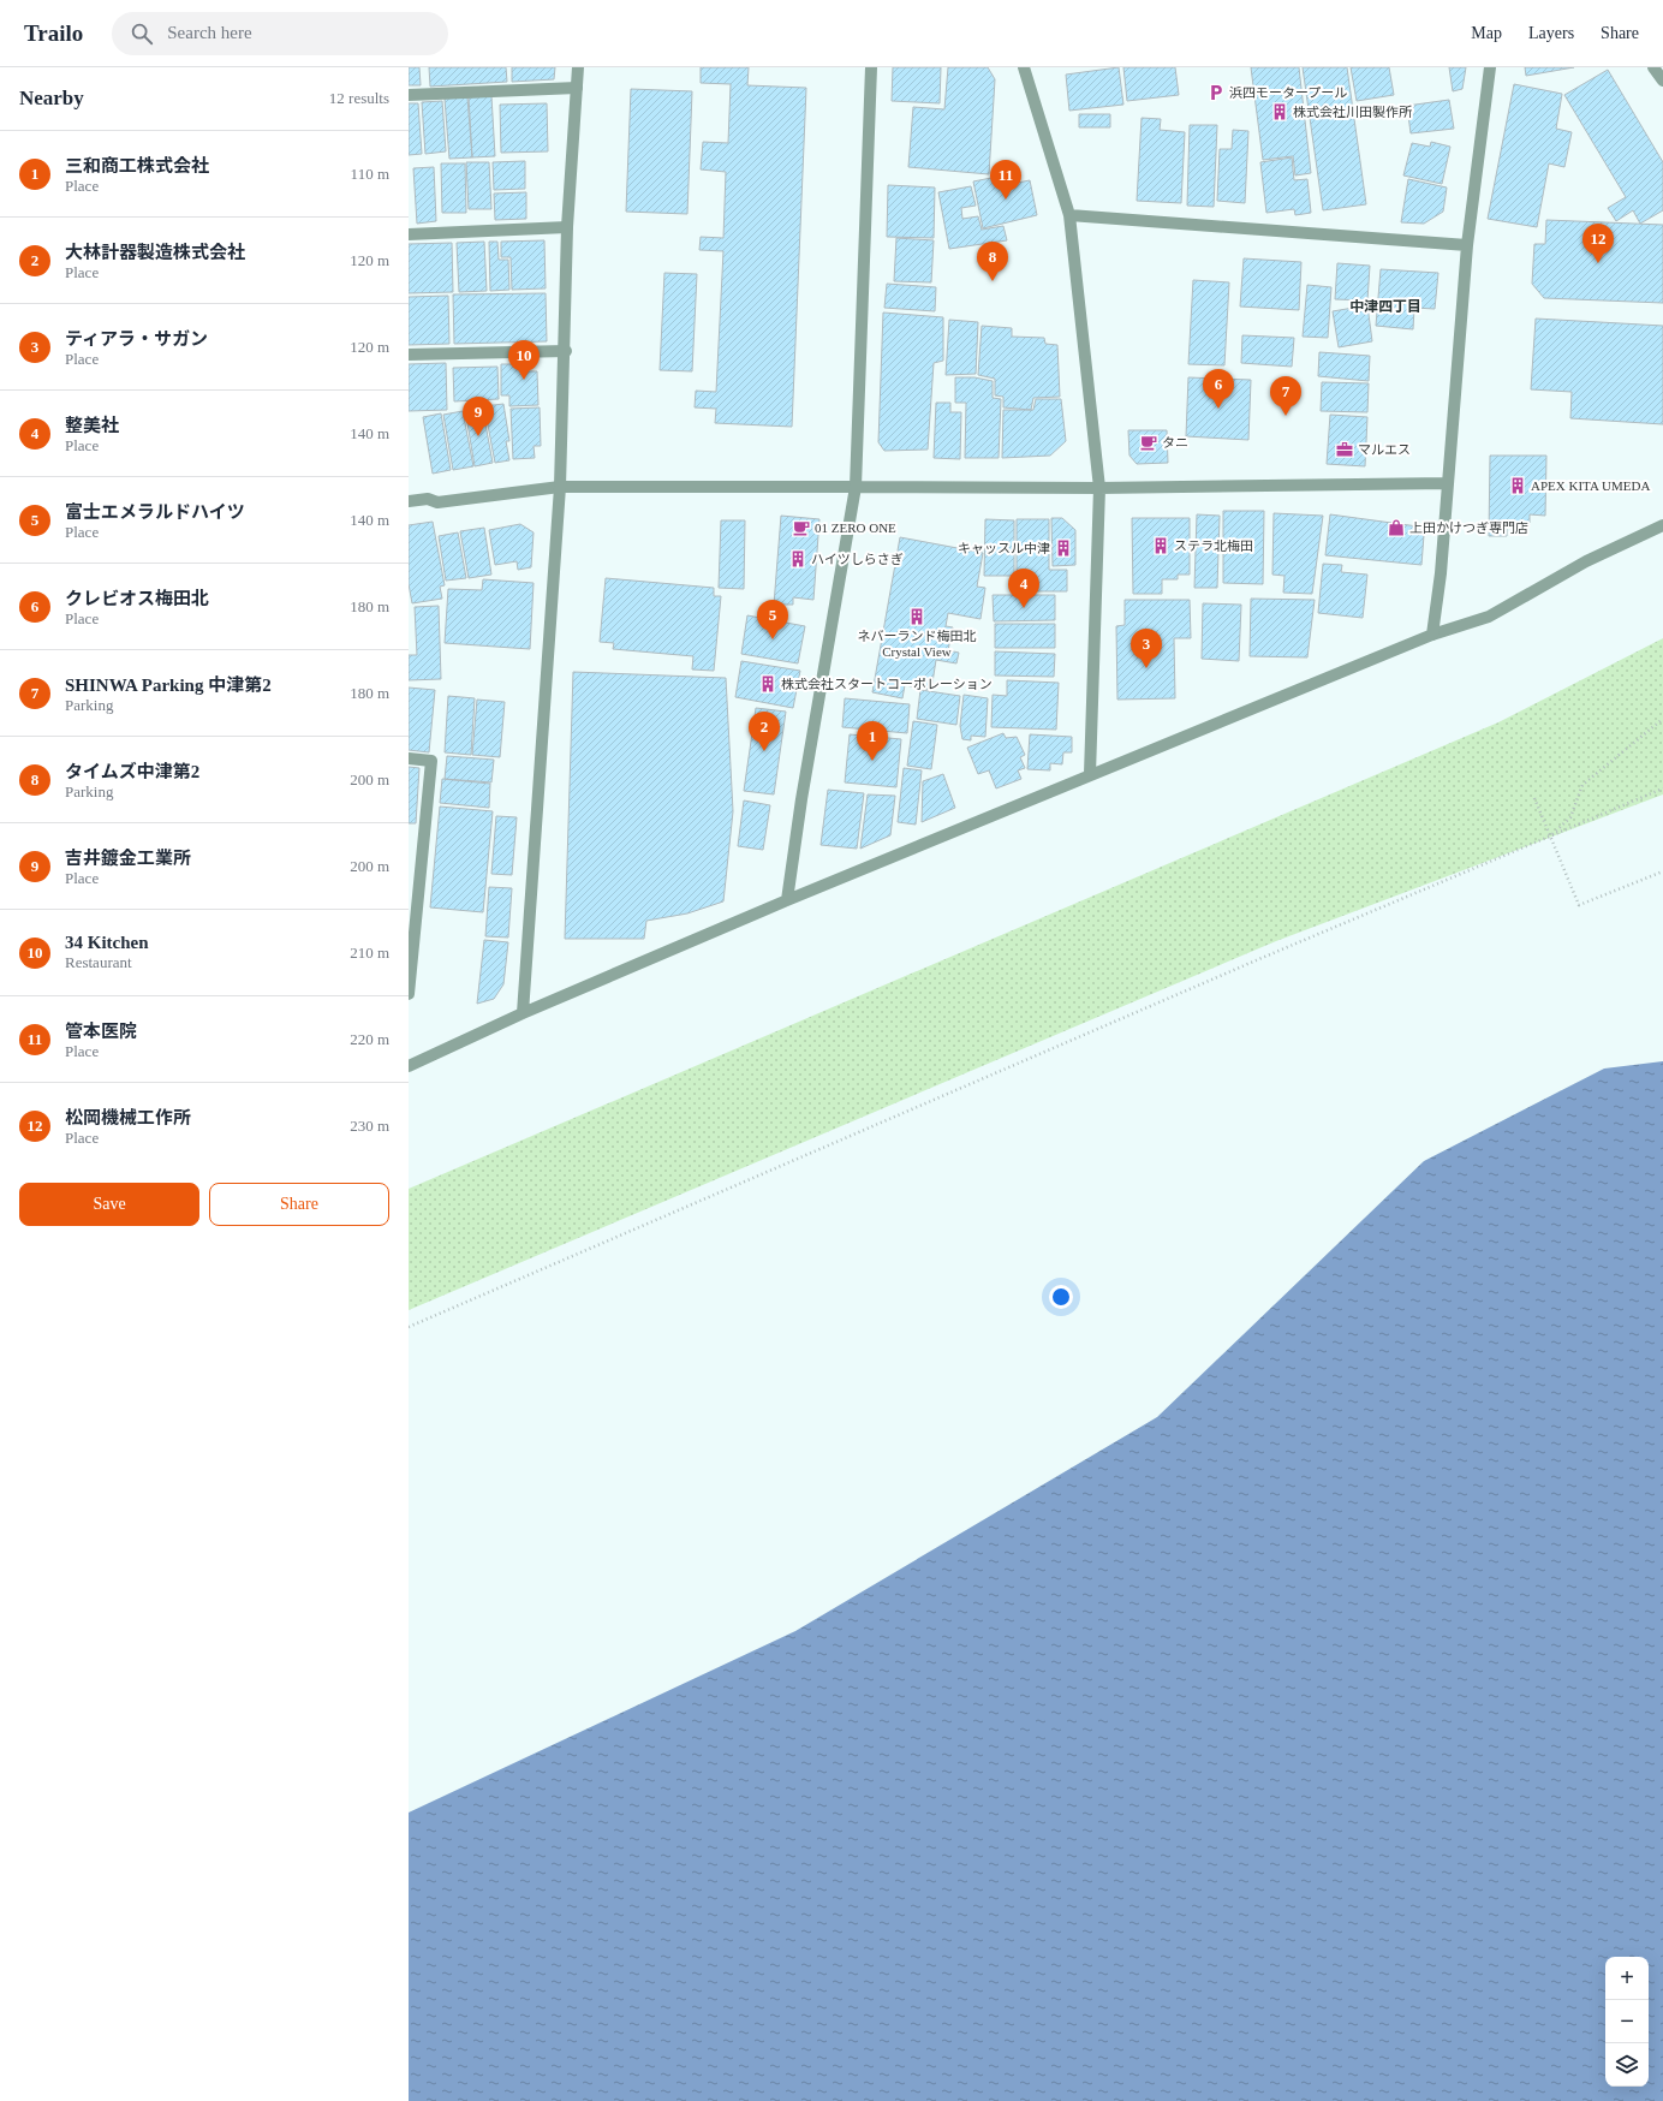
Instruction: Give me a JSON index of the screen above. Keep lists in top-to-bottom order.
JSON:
{
  "districts": ["中津四丁目"],
  "places": {
    "parking": ["浜四モータープール"],
    "building": [
      "株式会社川田製作所",
      "APEX KITA UMEDA",
      "ステラ北梅田",
      "キャッスル中津",
      "ハイツしらさぎ",
      "ネバーランド梅田北 Crystal View",
      "株式会社スタートコーポレーション"
    ],
    "cafe": ["タニ", "01 ZERO ONE"],
    "office": ["マルエス"],
    "shop": ["上田かけつぎ専門店"]
  },
  "page": {
    "header": "Trailo",
    "search": "Search here",
    "nav": ["Map", "Layers", "Share"],
    "heading": ["Nearby", "12 results"],
    "list": [
      {
        "mark": "1",
        "name": "三和商工株式会社",
        "note": "Place",
        "value": "110 m"
      },
      {
        "mark": "2",
        "name": "大林計器製造株式会社",
        "note": "Place",
        "value": "120 m"
      },
      {
        "mark": "3",
        "name": "ティアラ・サガン",
        "note": "Place",
        "value": "120 m"
      },
      {
        "mark": "4",
        "name": "整美社",
        "note": "Place",
        "value": "140 m"
      },
      {
        "mark": "5",
        "name": "富士エメラルドハイツ",
        "note": "Place",
        "value": "140 m"
      },
      {
        "mark": "6",
        "name": "クレビオス梅田北",
        "note": "Place",
        "value": "180 m"
      },
      {
        "mark": "7",
        "name": "SHINWA Parking 中津第2",
        "note": "Parking",
        "value": "180 m"
      },
      {
        "mark": "8",
        "name": "タイムズ中津第2",
        "note": "Parking",
        "value": "200 m"
      },
      {
        "mark": "9",
        "name": "吉井鍍金工業所",
        "note": "Place",
        "value": "200 m"
      },
      {
        "mark": "10",
        "name": "34 Kitchen",
        "note": "Restaurant",
        "value": "210 m"
      },
      {
        "mark": "11",
        "name": "管本医院",
        "note": "Place",
        "value": "220 m"
      },
      {
        "mark": "12",
        "name": "松岡機械工作所",
        "note": "Place",
        "value": "230 m"
      }
    ],
    "pins": [
      "11",
      "12",
      "8",
      "10",
      "6",
      "7",
      "9",
      "4",
      "5",
      "3",
      "2",
      "1"
    ],
    "buttons": ["Save", "Share"],
    "map_buttons": ["+", "−"]
  }
}
